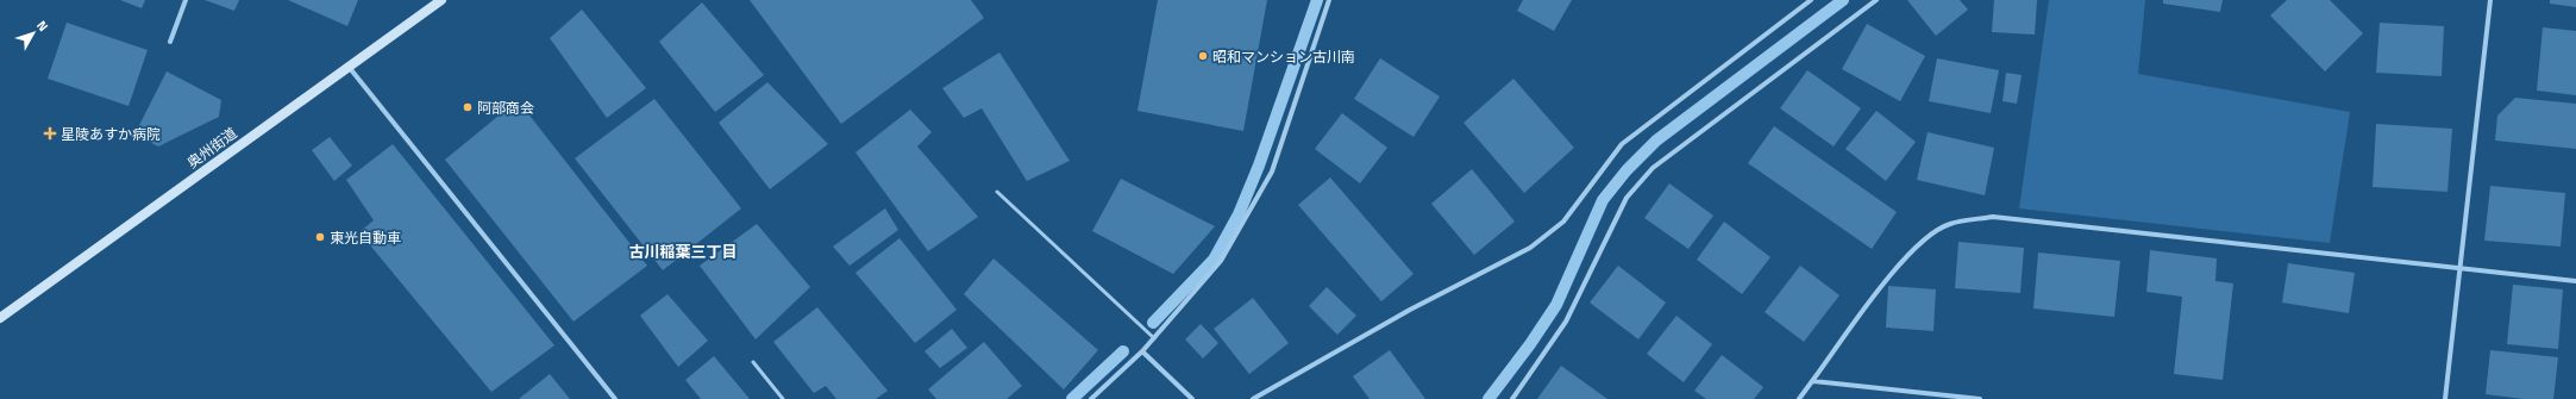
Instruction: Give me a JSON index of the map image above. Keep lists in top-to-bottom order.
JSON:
{
  "streets": {
    "street": ["奥州街道"]
  },
  "districts": ["古川稲葉三丁目"],
  "places": {
    "other": ["昭和マンション古川南", "阿部商会", "東光自動車"],
    "health": ["星陵あすか病院"]
  },
  "north": "top right"
}
